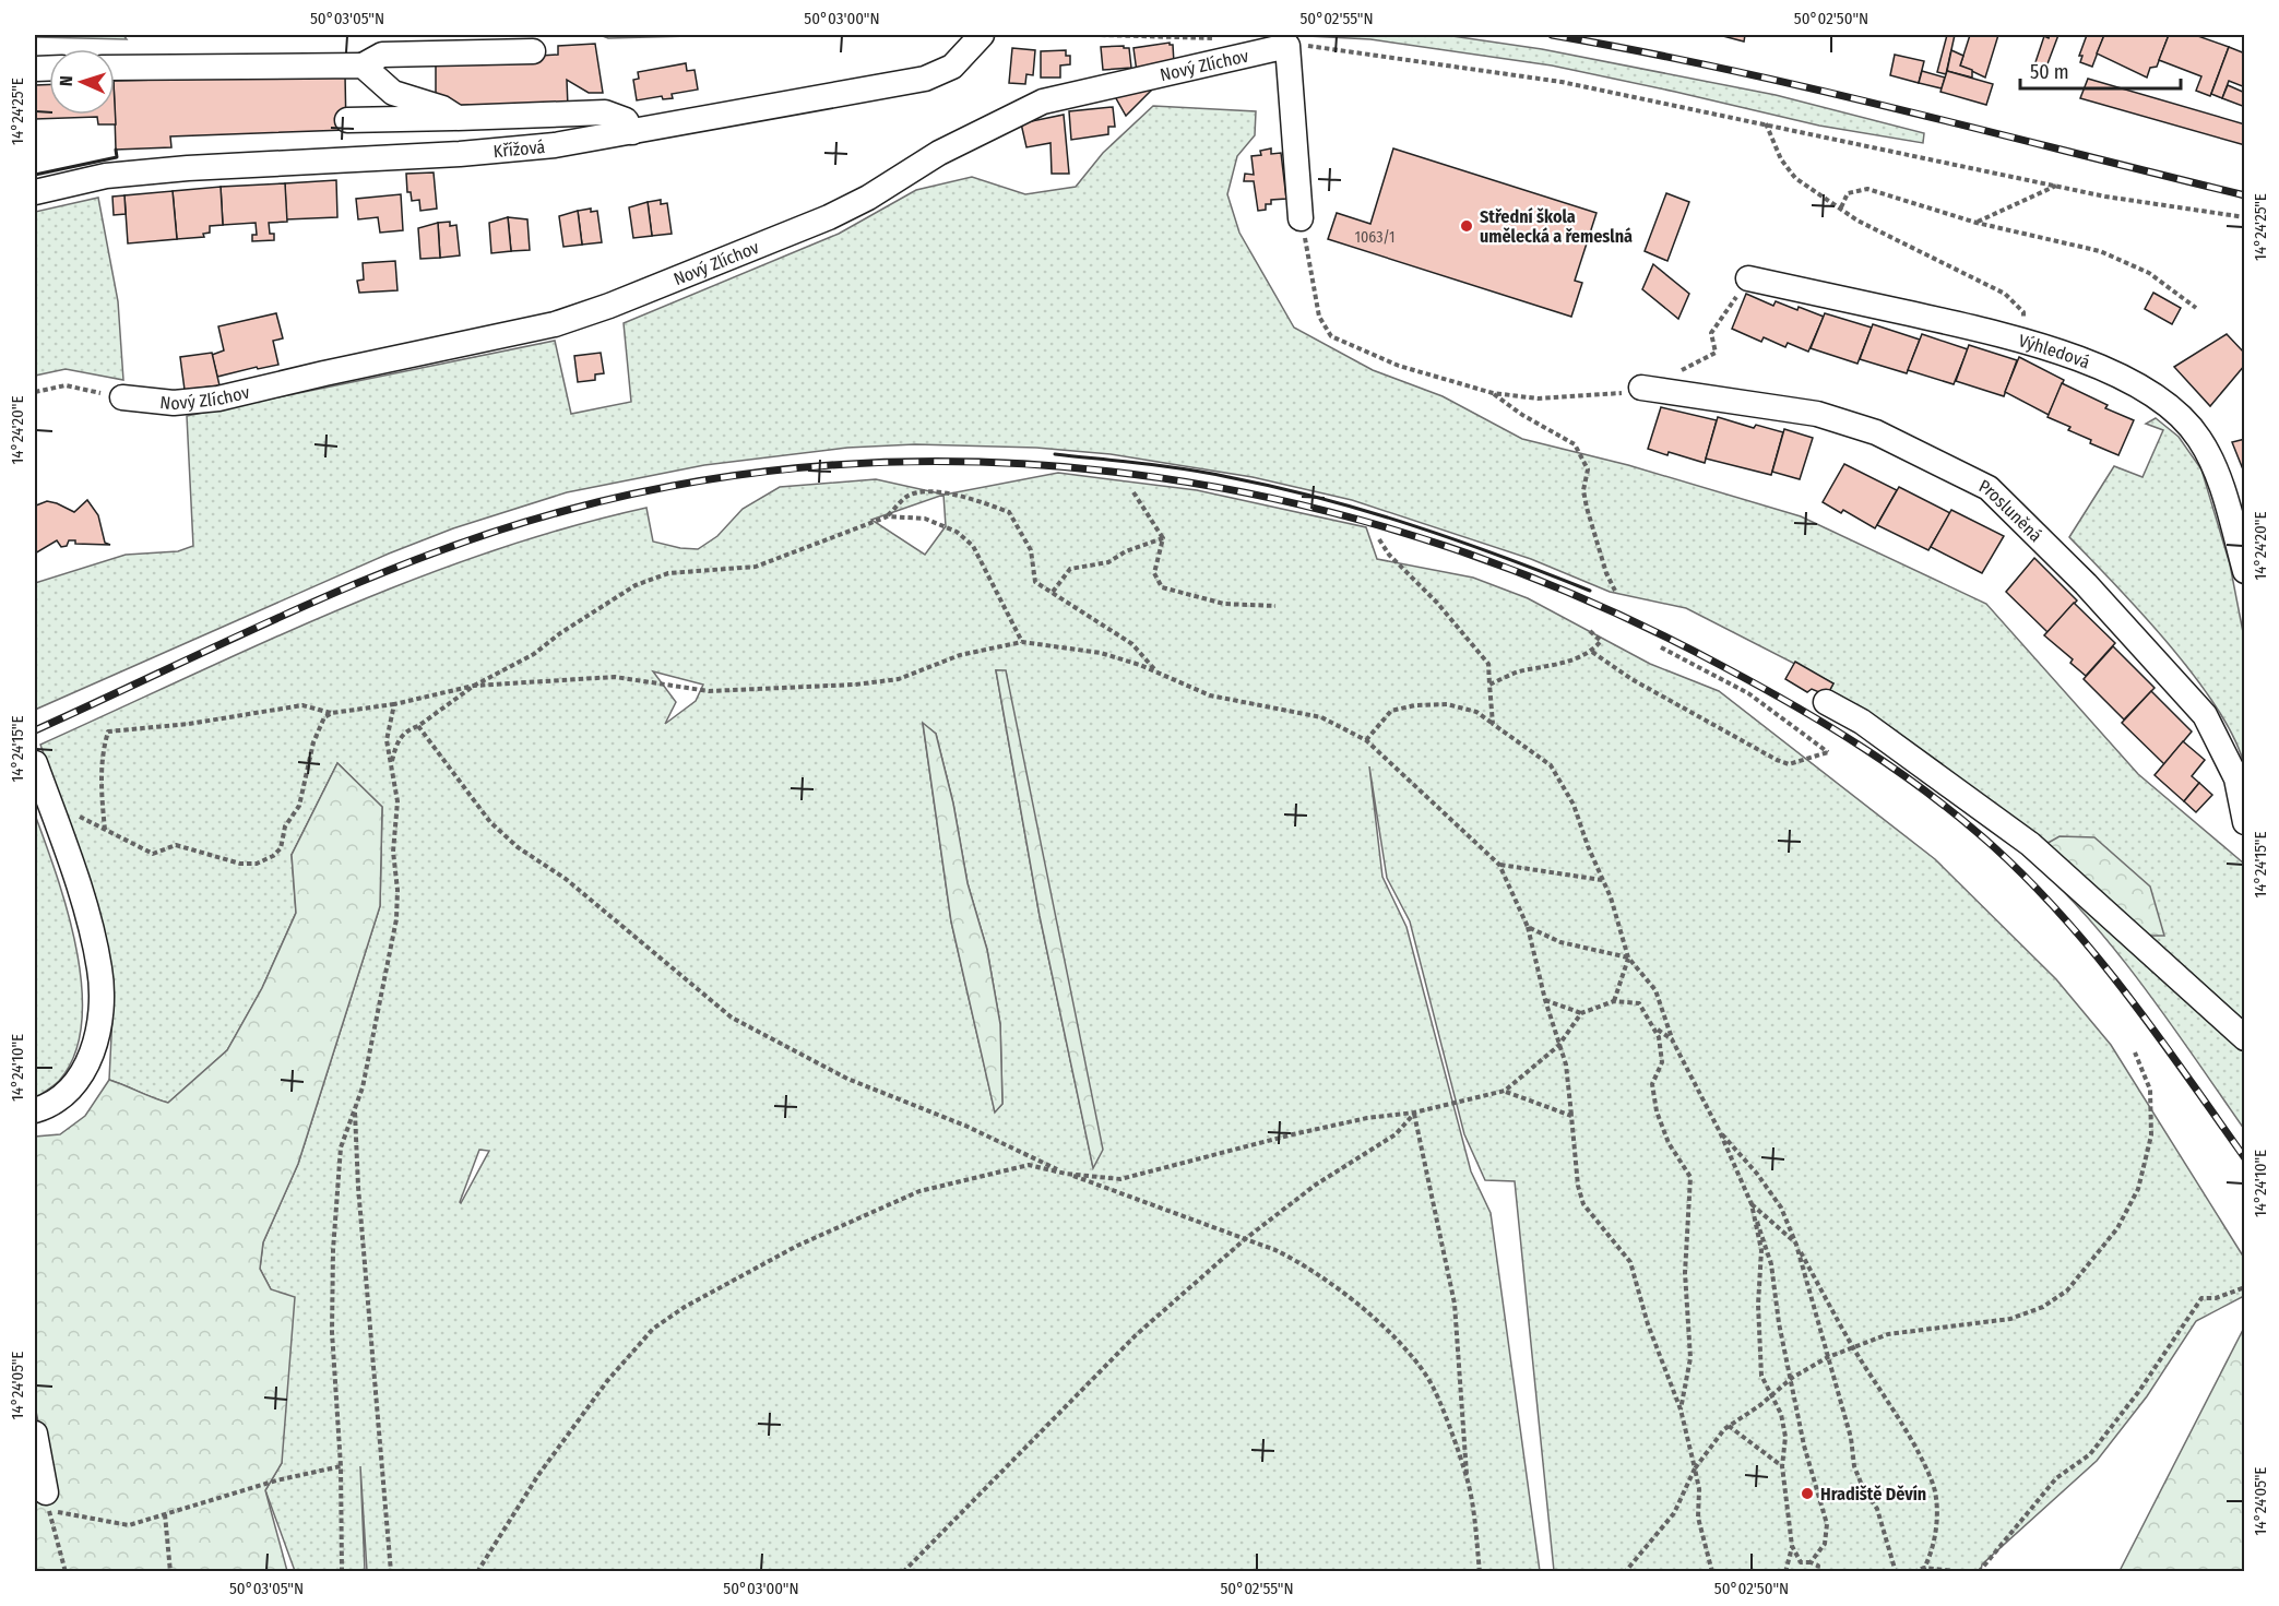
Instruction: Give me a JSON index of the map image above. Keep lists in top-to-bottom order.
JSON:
{
  "streets": {
    "street": [
      "Nový Zlíchov",
      "Křížová",
      "Výhledová",
      "Prosluněná"
    ]
  },
  "places": ["Střední škola umělecká a řemeslná", "Hradiště Děvín"],
  "house_numbers": ["1063/1"],
  "scale_bar": "50 m",
  "north": "left",
  "coordinates": [
    "50°03'05\"N",
    "50°03'00\"N",
    "50°02'55\"N",
    "50°02'50\"N",
    "14°24'25\"E",
    "14°24'20\"E",
    "14°24'15\"E",
    "14°24'10\"E",
    "14°24'05\"E"
  ]
}
